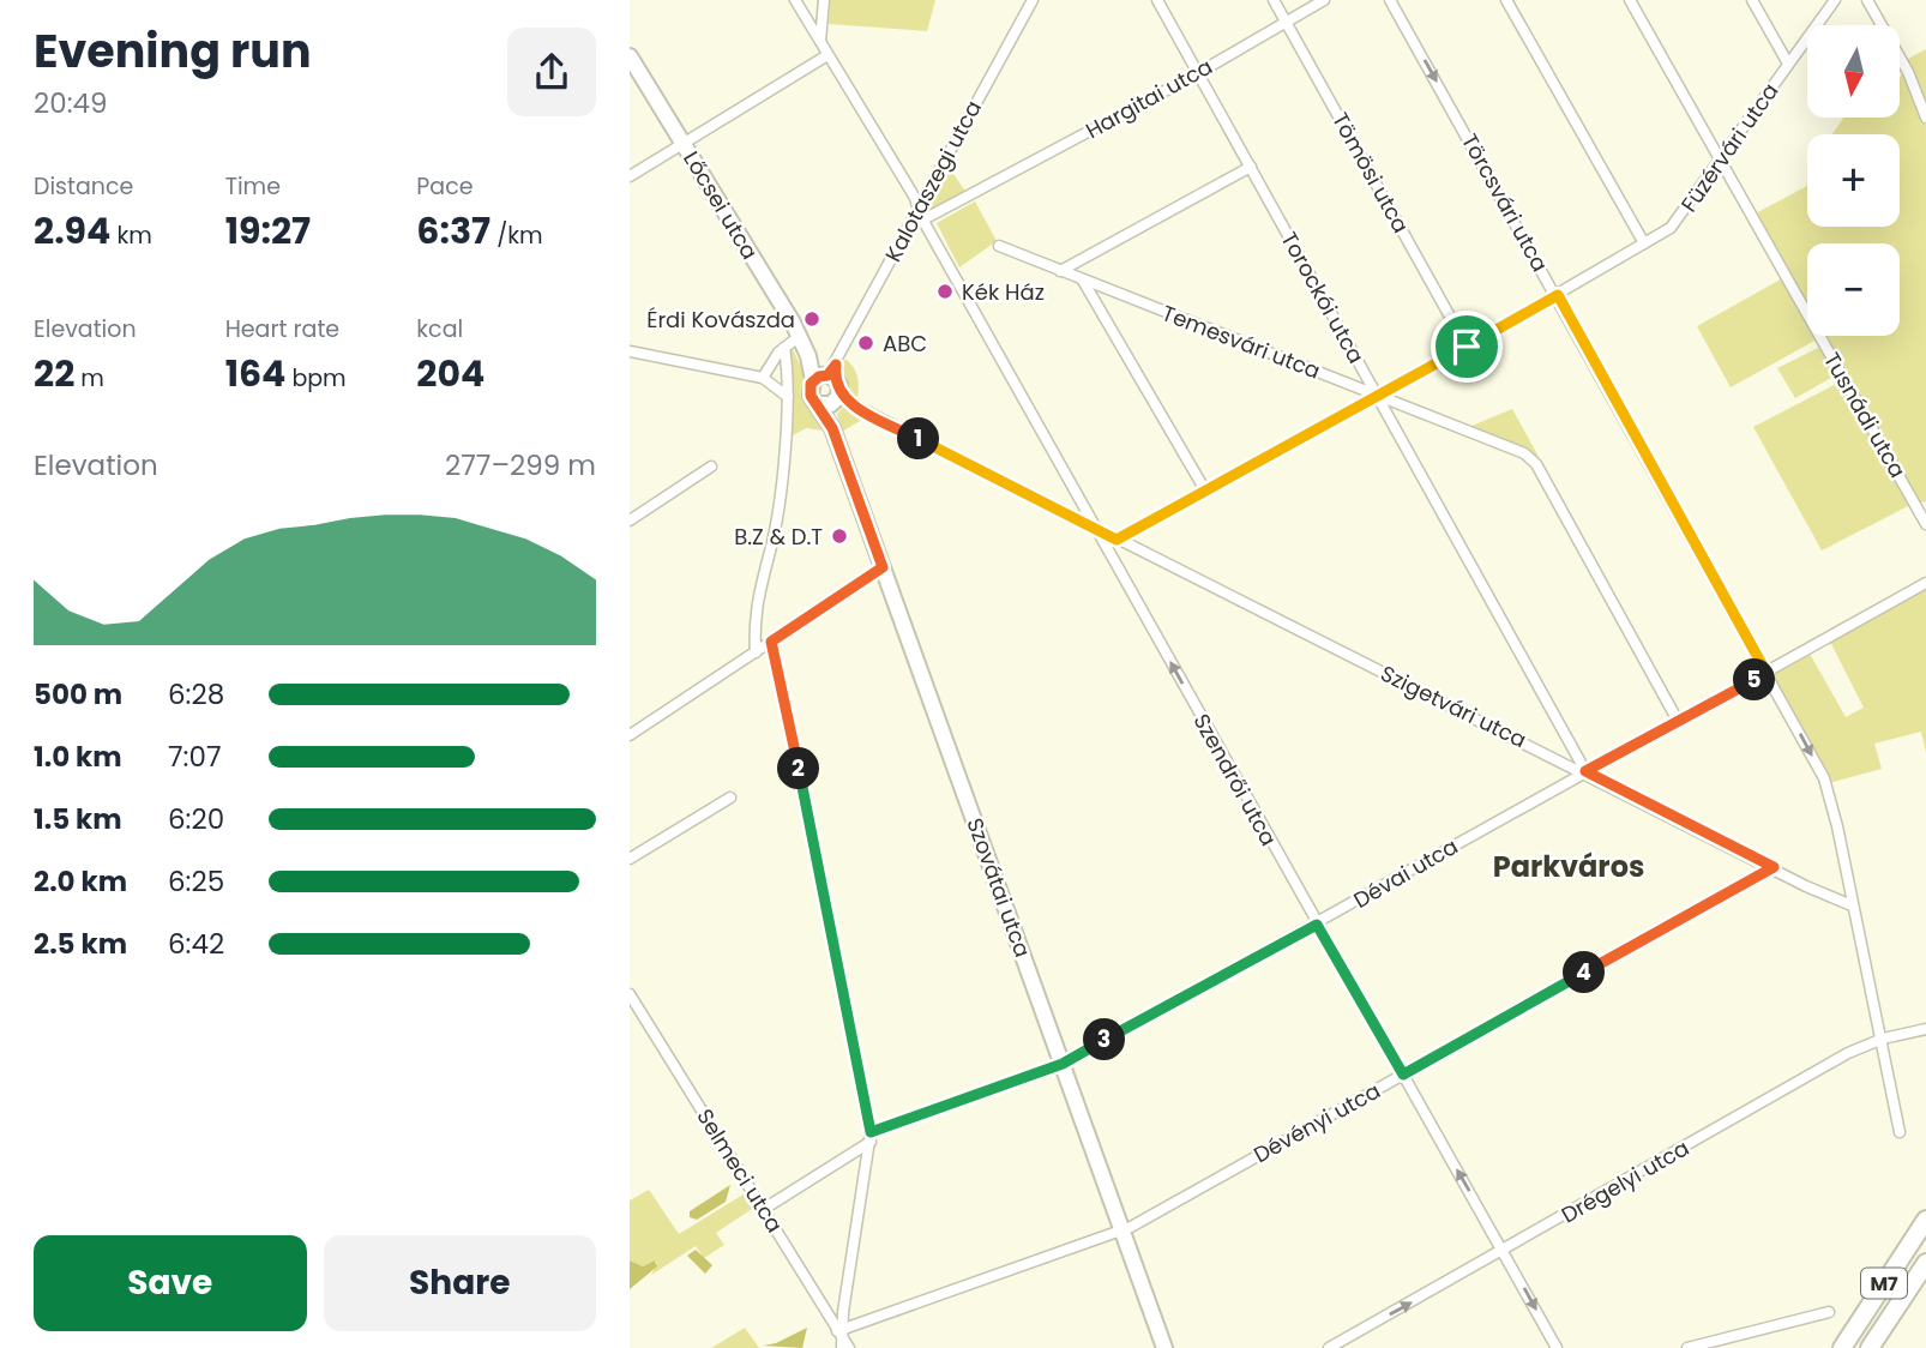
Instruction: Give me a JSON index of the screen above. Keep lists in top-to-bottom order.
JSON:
{
  "streets": {
    "highway": ["M7"],
    "street": [
      "Hargitai utca",
      "Füzérvári utca",
      "Tömösi utca",
      "Kalotaszegi utca",
      "Törcsvári utca",
      "Lőcsei utca",
      "Torockói utca",
      "Temesvári utca",
      "Tusnádi utca",
      "Szigetvári utca",
      "Szendrői utca",
      "Dévai utca",
      "Szovátai utca",
      "Dévényi utca",
      "Selmeci utca",
      "Drégelyi utca"
    ]
  },
  "crossings": [
    ["Hargitai utca", "Tömösi utca"],
    ["Hargitai utca", "Torockói utca"],
    ["Hargitai utca", "Szendrői utca"],
    ["Füzérvári utca", "Tömösi utca"],
    ["Füzérvári utca", "Törcsvári utca"],
    ["Füzérvári utca", "Torockói utca"],
    ["Füzérvári utca", "Temesvári utca"],
    ["Füzérvári utca", "Tusnádi utca"],
    ["Füzérvári utca", "Szigetvári utca"],
    ["Kalotaszegi utca", "Lőcsei utca"],
    ["Kalotaszegi utca", "Szendrői utca"],
    ["Törcsvári utca", "Szigetvári utca"],
    ["Törcsvári utca", "Dévai utca"],
    ["Torockói utca", "Temesvári utca"],
    ["Torockói utca", "Szigetvári utca"],
    ["Torockói utca", "Dévai utca"],
    ["Temesvári utca", "Dévai utca"],
    ["Szigetvári utca", "Szendrői utca"],
    ["Szigetvári utca", "Dévai utca"],
    ["Szigetvári utca", "Szovátai utca"],
    ["Szigetvári utca", "Dévényi utca"],
    ["Szendrői utca", "Dévai utca"],
    ["Szendrői utca", "Dévényi utca"],
    ["Szendrői utca", "Drégelyi utca"],
    ["Dévai utca", "Szovátai utca"],
    ["Dévai utca", "Selmeci utca"],
    ["Szovátai utca", "Dévényi utca"],
    ["Dévényi utca", "Selmeci utca"]
  ],
  "one_way": ["Törcsvári utca"],
  "districts": ["Parkváros"],
  "places": [
    "Kék Ház",
    "Érdi Kovászda",
    "ABC",
    "B.Z & D.T"
  ],
  "north": "bottom",
  "page": {
    "heading": ["Evening run", "20:49"],
    "map_buttons": ["+", "−"],
    "stats": [
      ["Distance", "2.94 km"],
      ["Time", "19:27"],
      ["Pace", "6:37 /km"],
      ["Elevation", "22 m"],
      ["Heart rate", "164 bpm"],
      ["kcal", "204"]
    ],
    "pins": [
      "1",
      "5",
      "2",
      "4",
      "3"
    ],
    "chart": ["Elevation", "277–299 m"],
    "list": [
      {
        "name": "500 m",
        "note": "6:28"
      },
      {
        "name": "1.0 km",
        "note": "7:07"
      },
      {
        "name": "1.5 km",
        "note": "6:20"
      },
      {
        "name": "2.0 km",
        "note": "6:25"
      },
      {
        "name": "2.5 km",
        "note": "6:42"
      }
    ],
    "buttons": ["Save", "Share"]
  }
}
